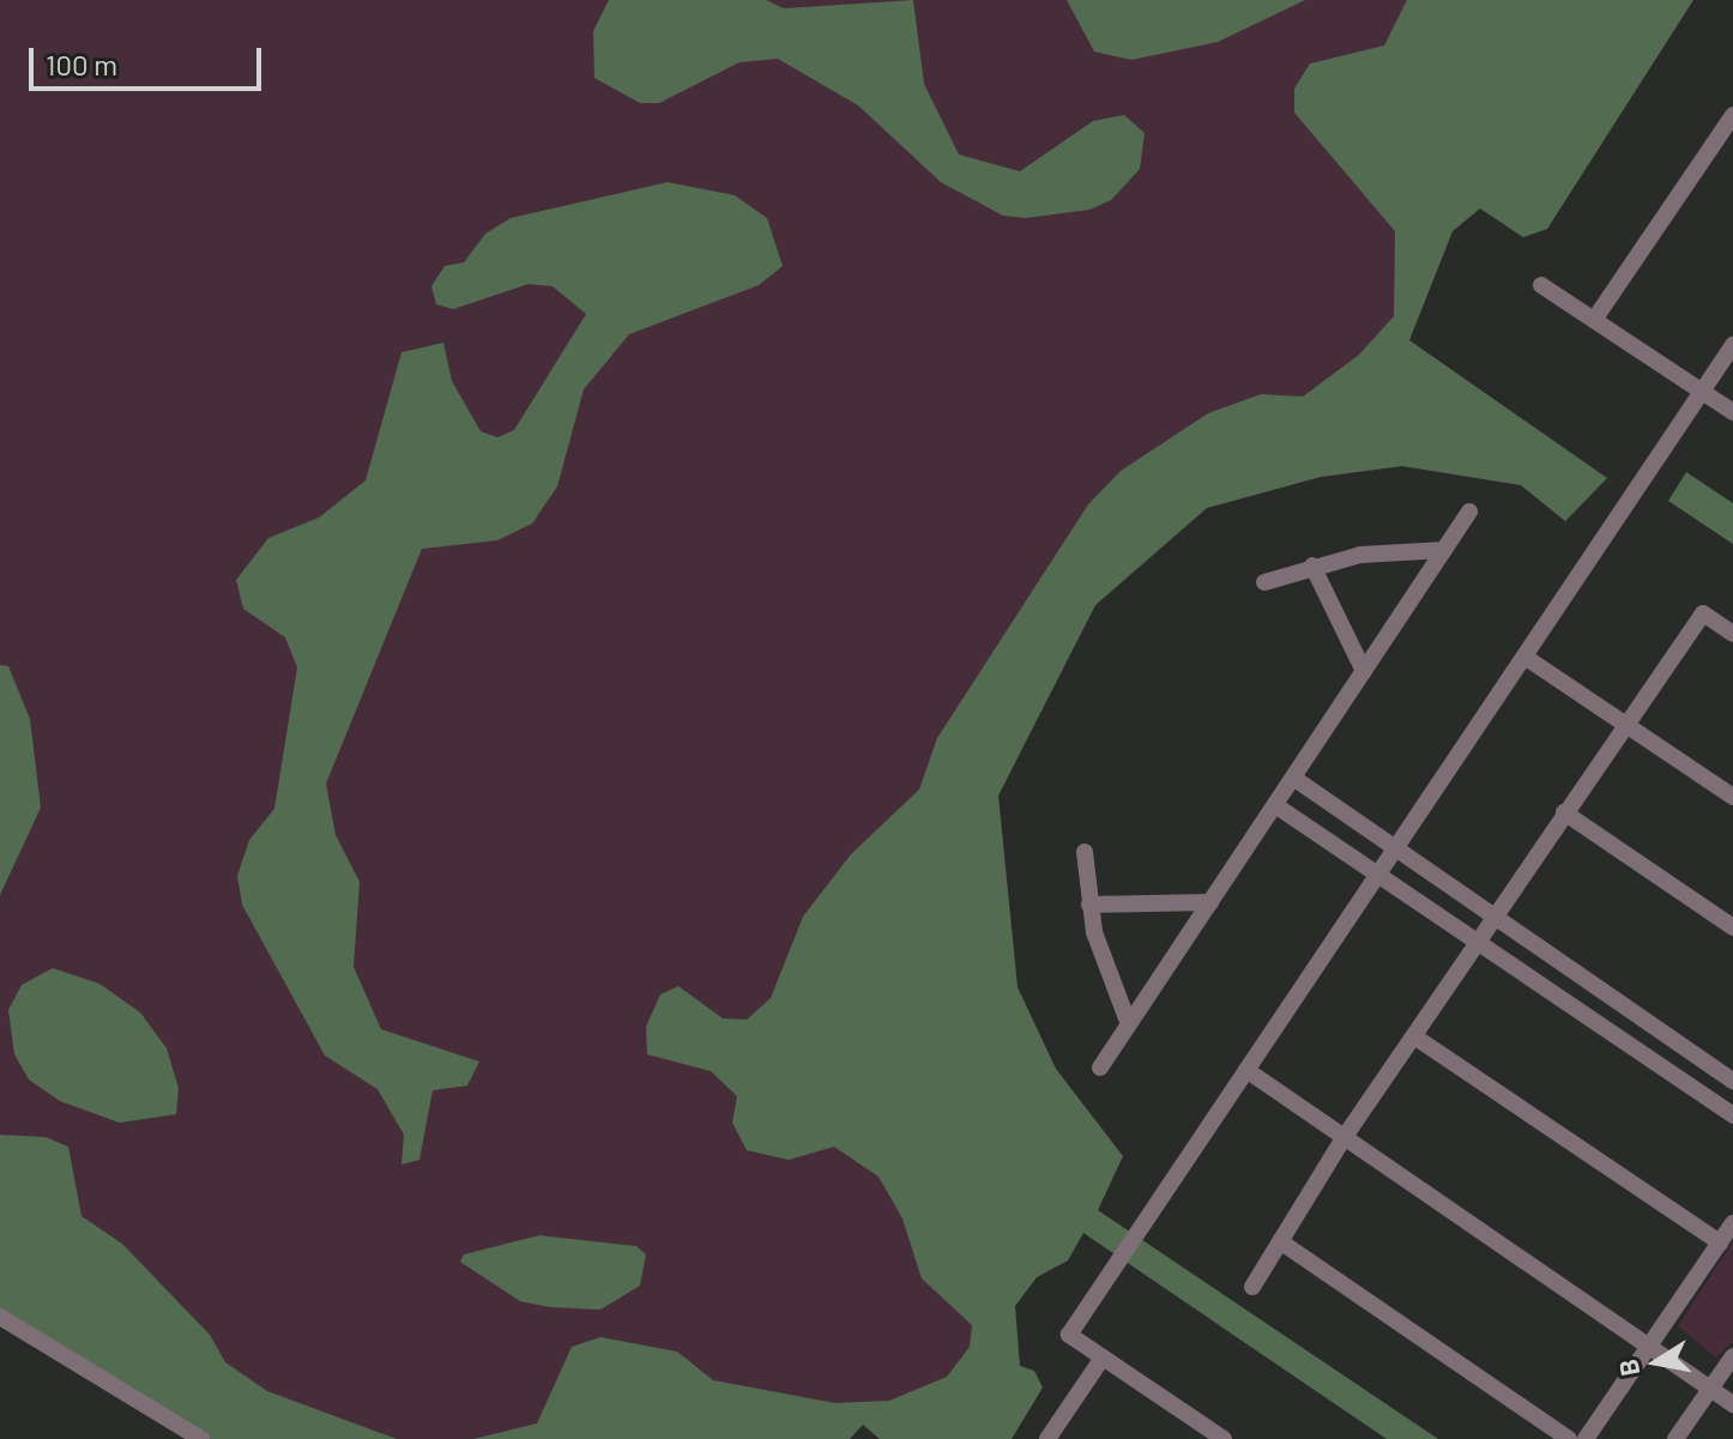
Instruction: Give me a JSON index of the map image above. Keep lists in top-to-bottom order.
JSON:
{
  "scale_bar": "100 m",
  "north": "left"
}
